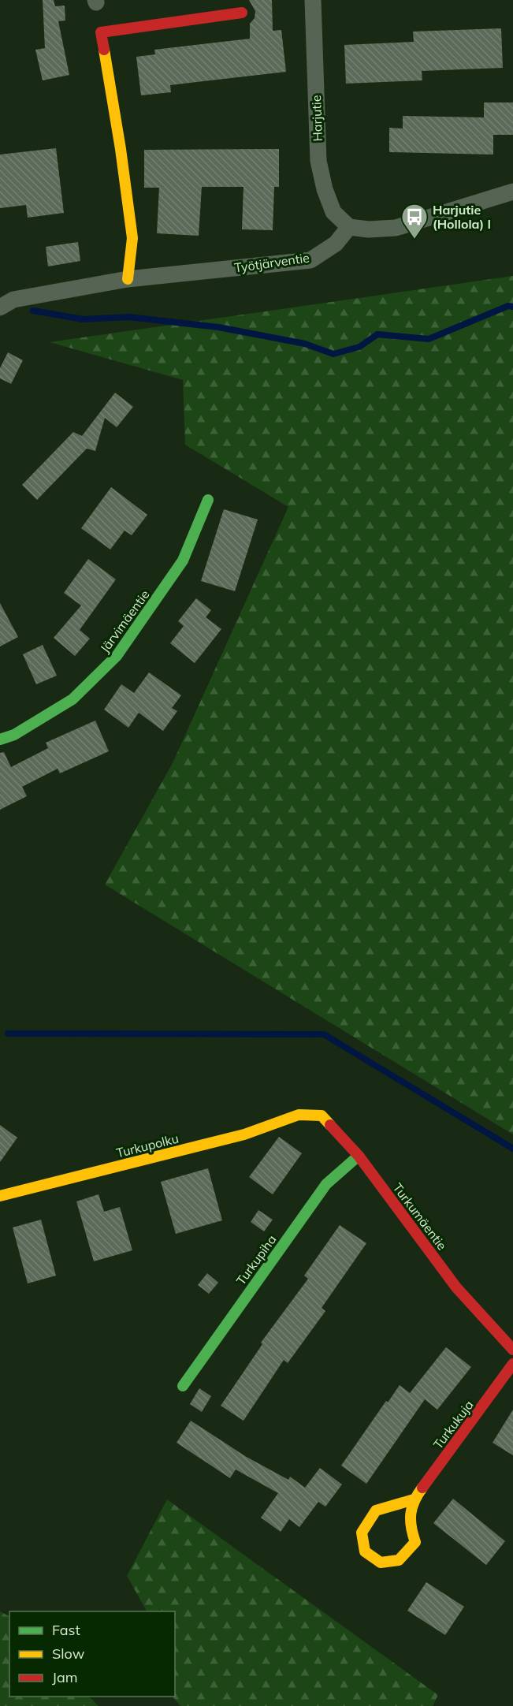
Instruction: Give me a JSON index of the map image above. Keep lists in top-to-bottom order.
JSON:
{
  "streets": {
    "street": [
      "Harjutie",
      "Työtjärventie",
      "Järvimäentie",
      "Turkupolku",
      "Turkumäentie",
      "Turkupiha",
      "Turkukuja"
    ]
  },
  "crossings": [
    ["Harjutie", "Työtjärventie"],
    ["Turkupolku", "Turkumäentie"],
    ["Turkumäentie", "Turkupiha"]
  ],
  "places": {
    "bus stop": ["Harjutie (Hollola) I"]
  },
  "legend": ["Fast", "Slow", "Jam"]
}
